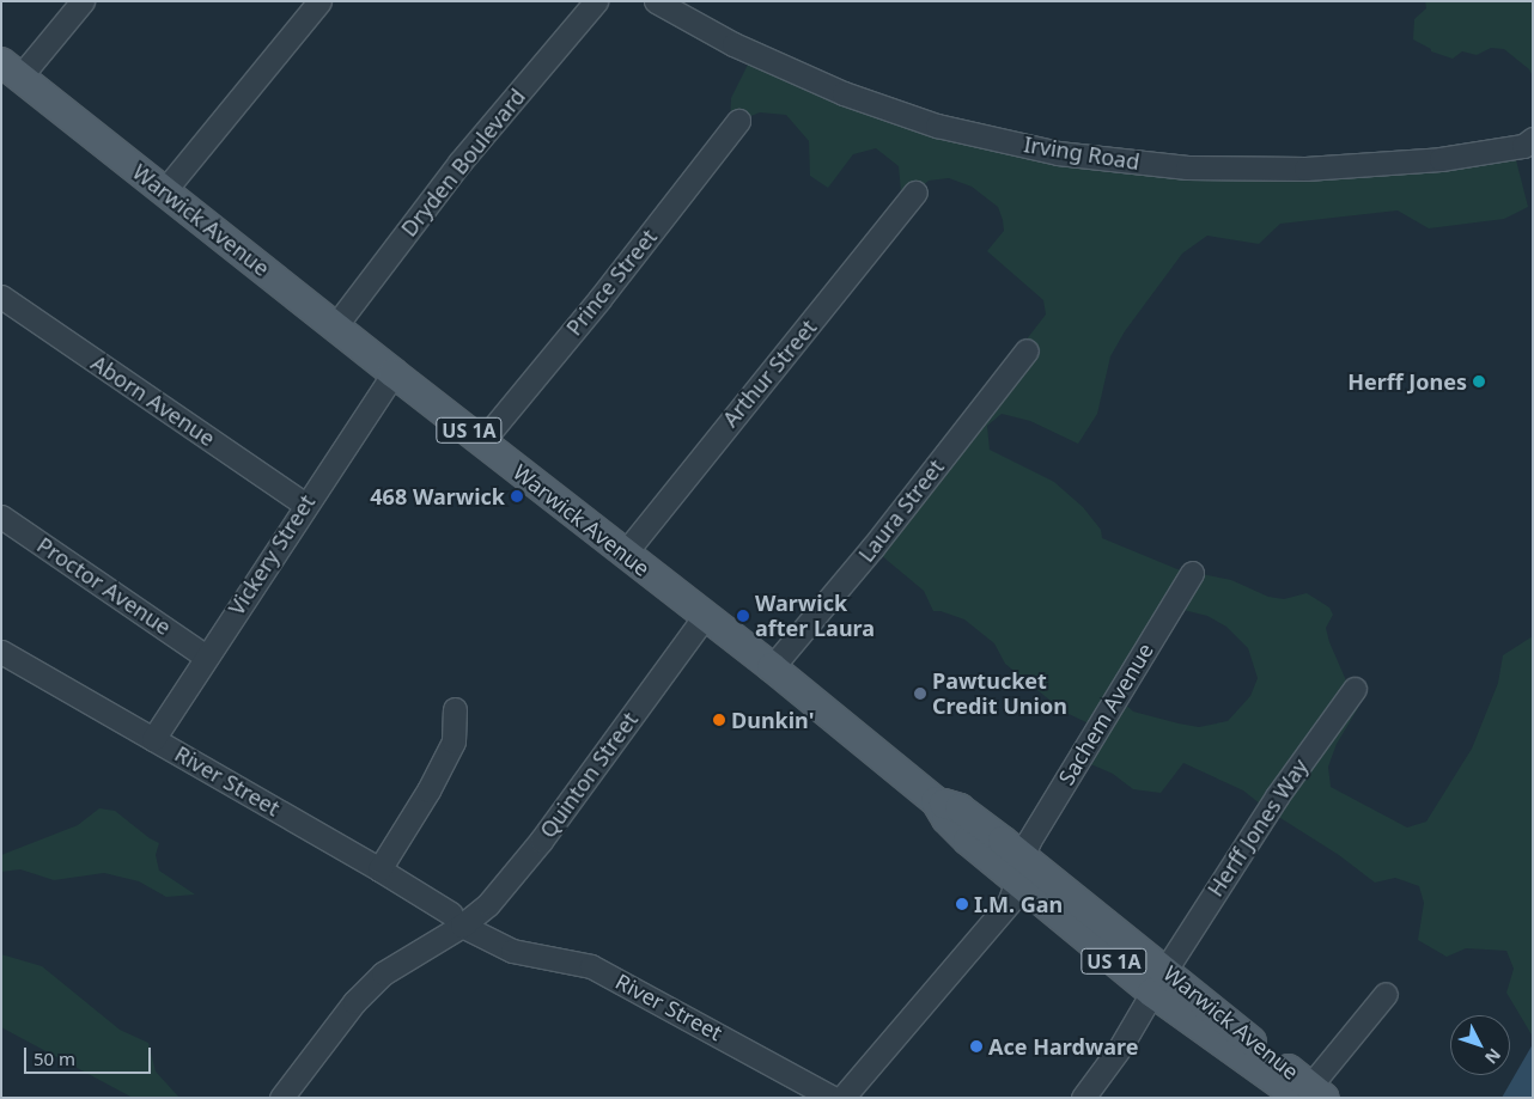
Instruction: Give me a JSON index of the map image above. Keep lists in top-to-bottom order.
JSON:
{
  "streets": {
    "main road": ["Warwick Avenue", "US 1A"],
    "street": [
      "Irving Road",
      "Dryden Boulevard",
      "Prince Street",
      "Arthur Street",
      "Aborn Avenue",
      "Laura Street",
      "Vickery Street",
      "Proctor Avenue",
      "Sachem Avenue",
      "Quinton Street",
      "River Street",
      "Herff Jones Way"
    ]
  },
  "crossings": [
    ["Dryden Boulevard", "Warwick Avenue"],
    ["Warwick Avenue", "Prince Street"],
    ["Warwick Avenue", "Arthur Street"],
    ["Warwick Avenue", "Laura Street"],
    ["Warwick Avenue", "Vickery Street"],
    ["Warwick Avenue", "Sachem Avenue"],
    ["Warwick Avenue", "Quinton Street"],
    ["Warwick Avenue", "Herff Jones Way"],
    ["Aborn Avenue", "Vickery Street"],
    ["Vickery Street", "Proctor Avenue"],
    ["Vickery Street", "River Street"],
    ["Quinton Street", "River Street"]
  ],
  "places": [
    "Herff Jones",
    "468 Warwick",
    "Warwick after Laura",
    "Pawtucket Credit Union",
    "Dunkin'",
    "I.M. Gan",
    "Ace Hardware"
  ],
  "scale_bar": "50 m",
  "north": "bottom right"
}
